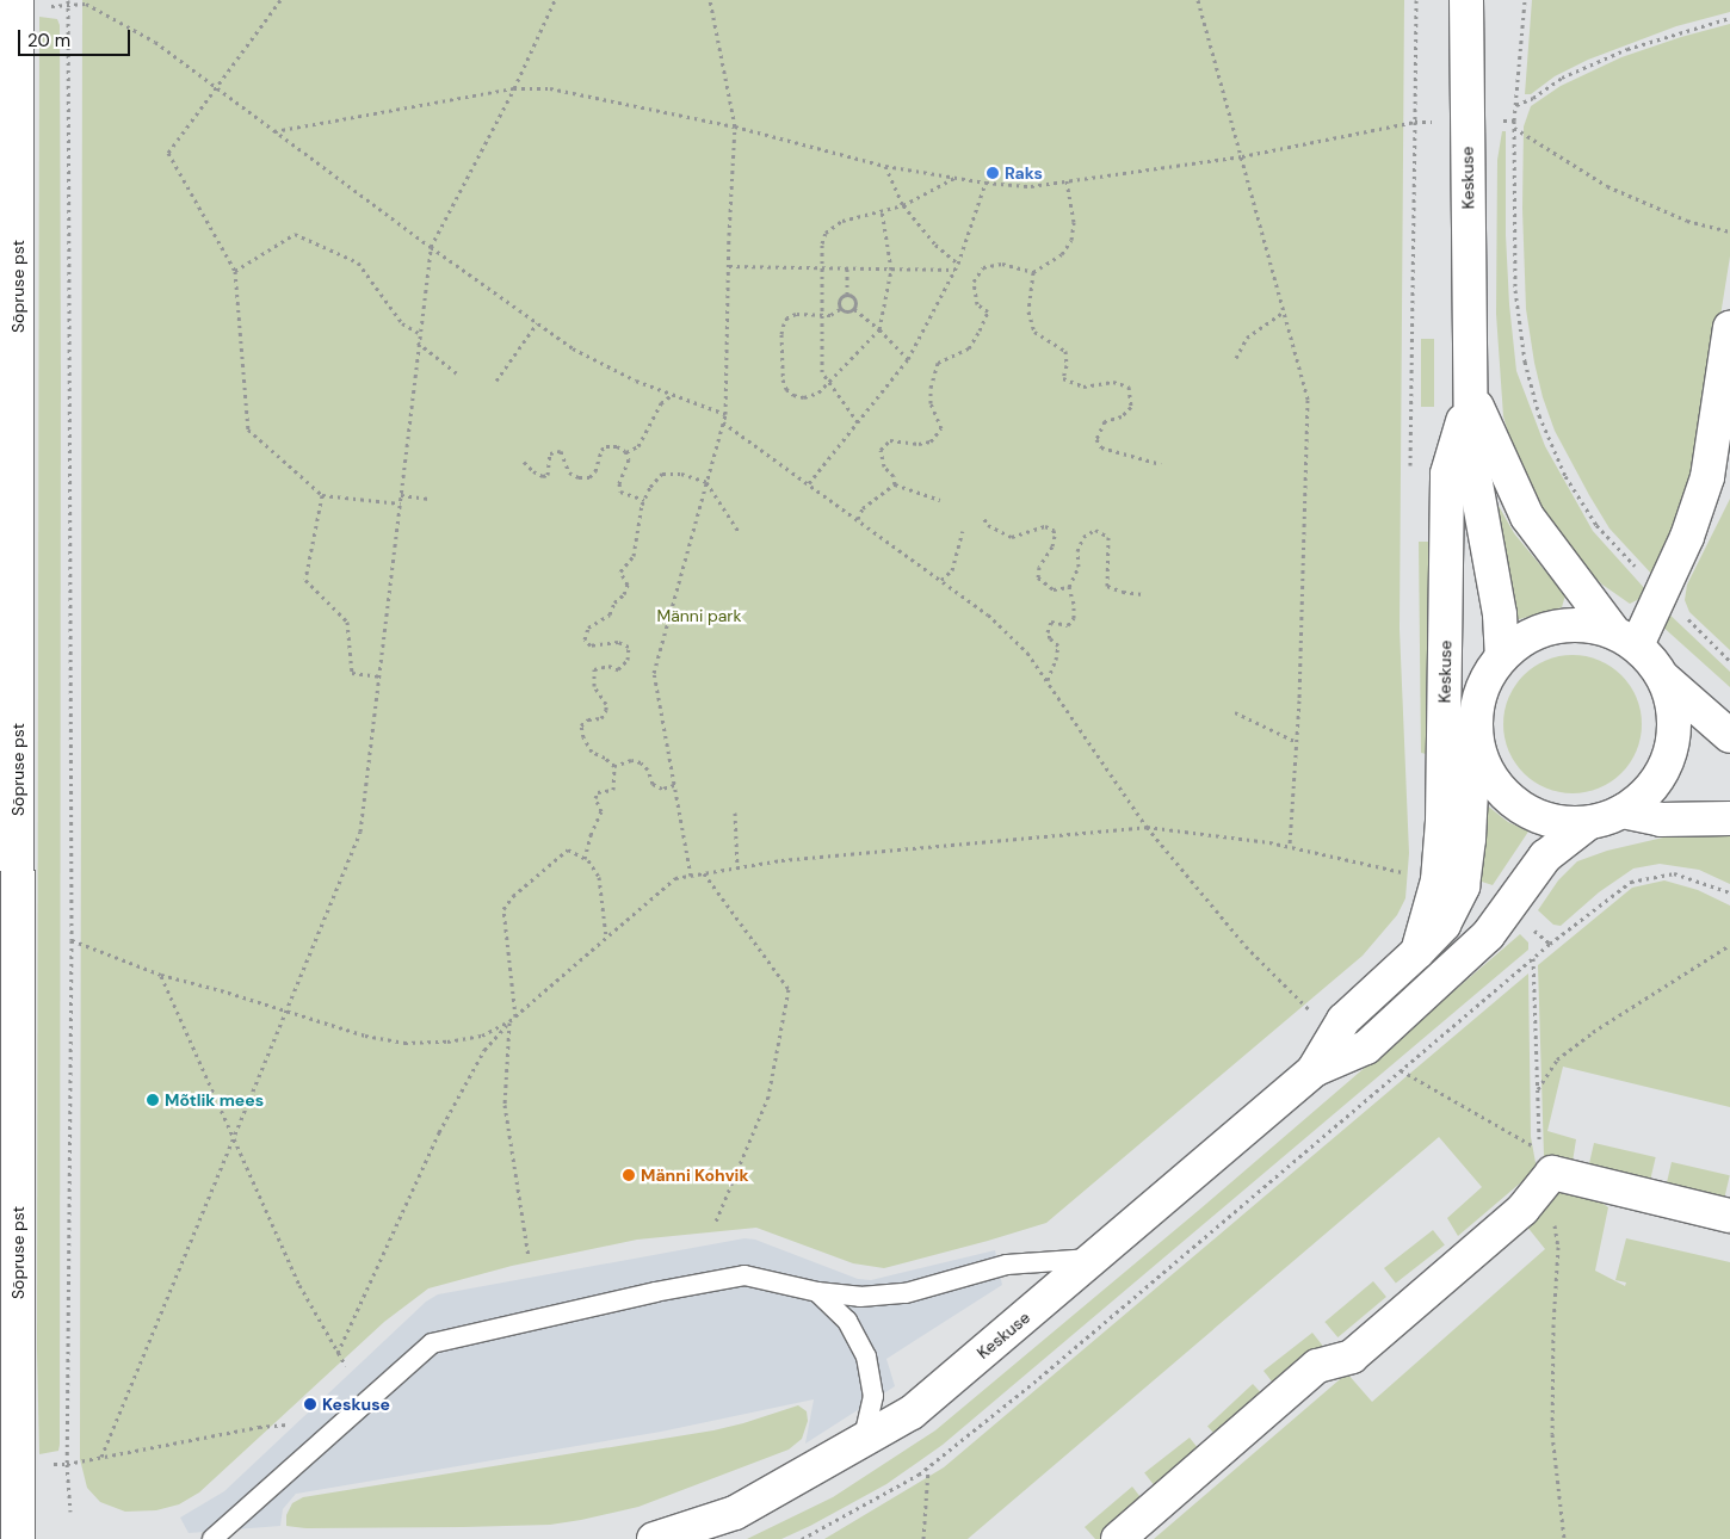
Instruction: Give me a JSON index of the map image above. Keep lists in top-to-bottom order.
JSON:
{
  "streets": {
    "main road": ["Keskuse", "Sõpruse pst"]
  },
  "parks": ["Männi park"],
  "places": [
    "Raks",
    "Mõtlik mees",
    "Männi Kohvik",
    "Keskuse"
  ],
  "scale_bar": "20 m"
}
